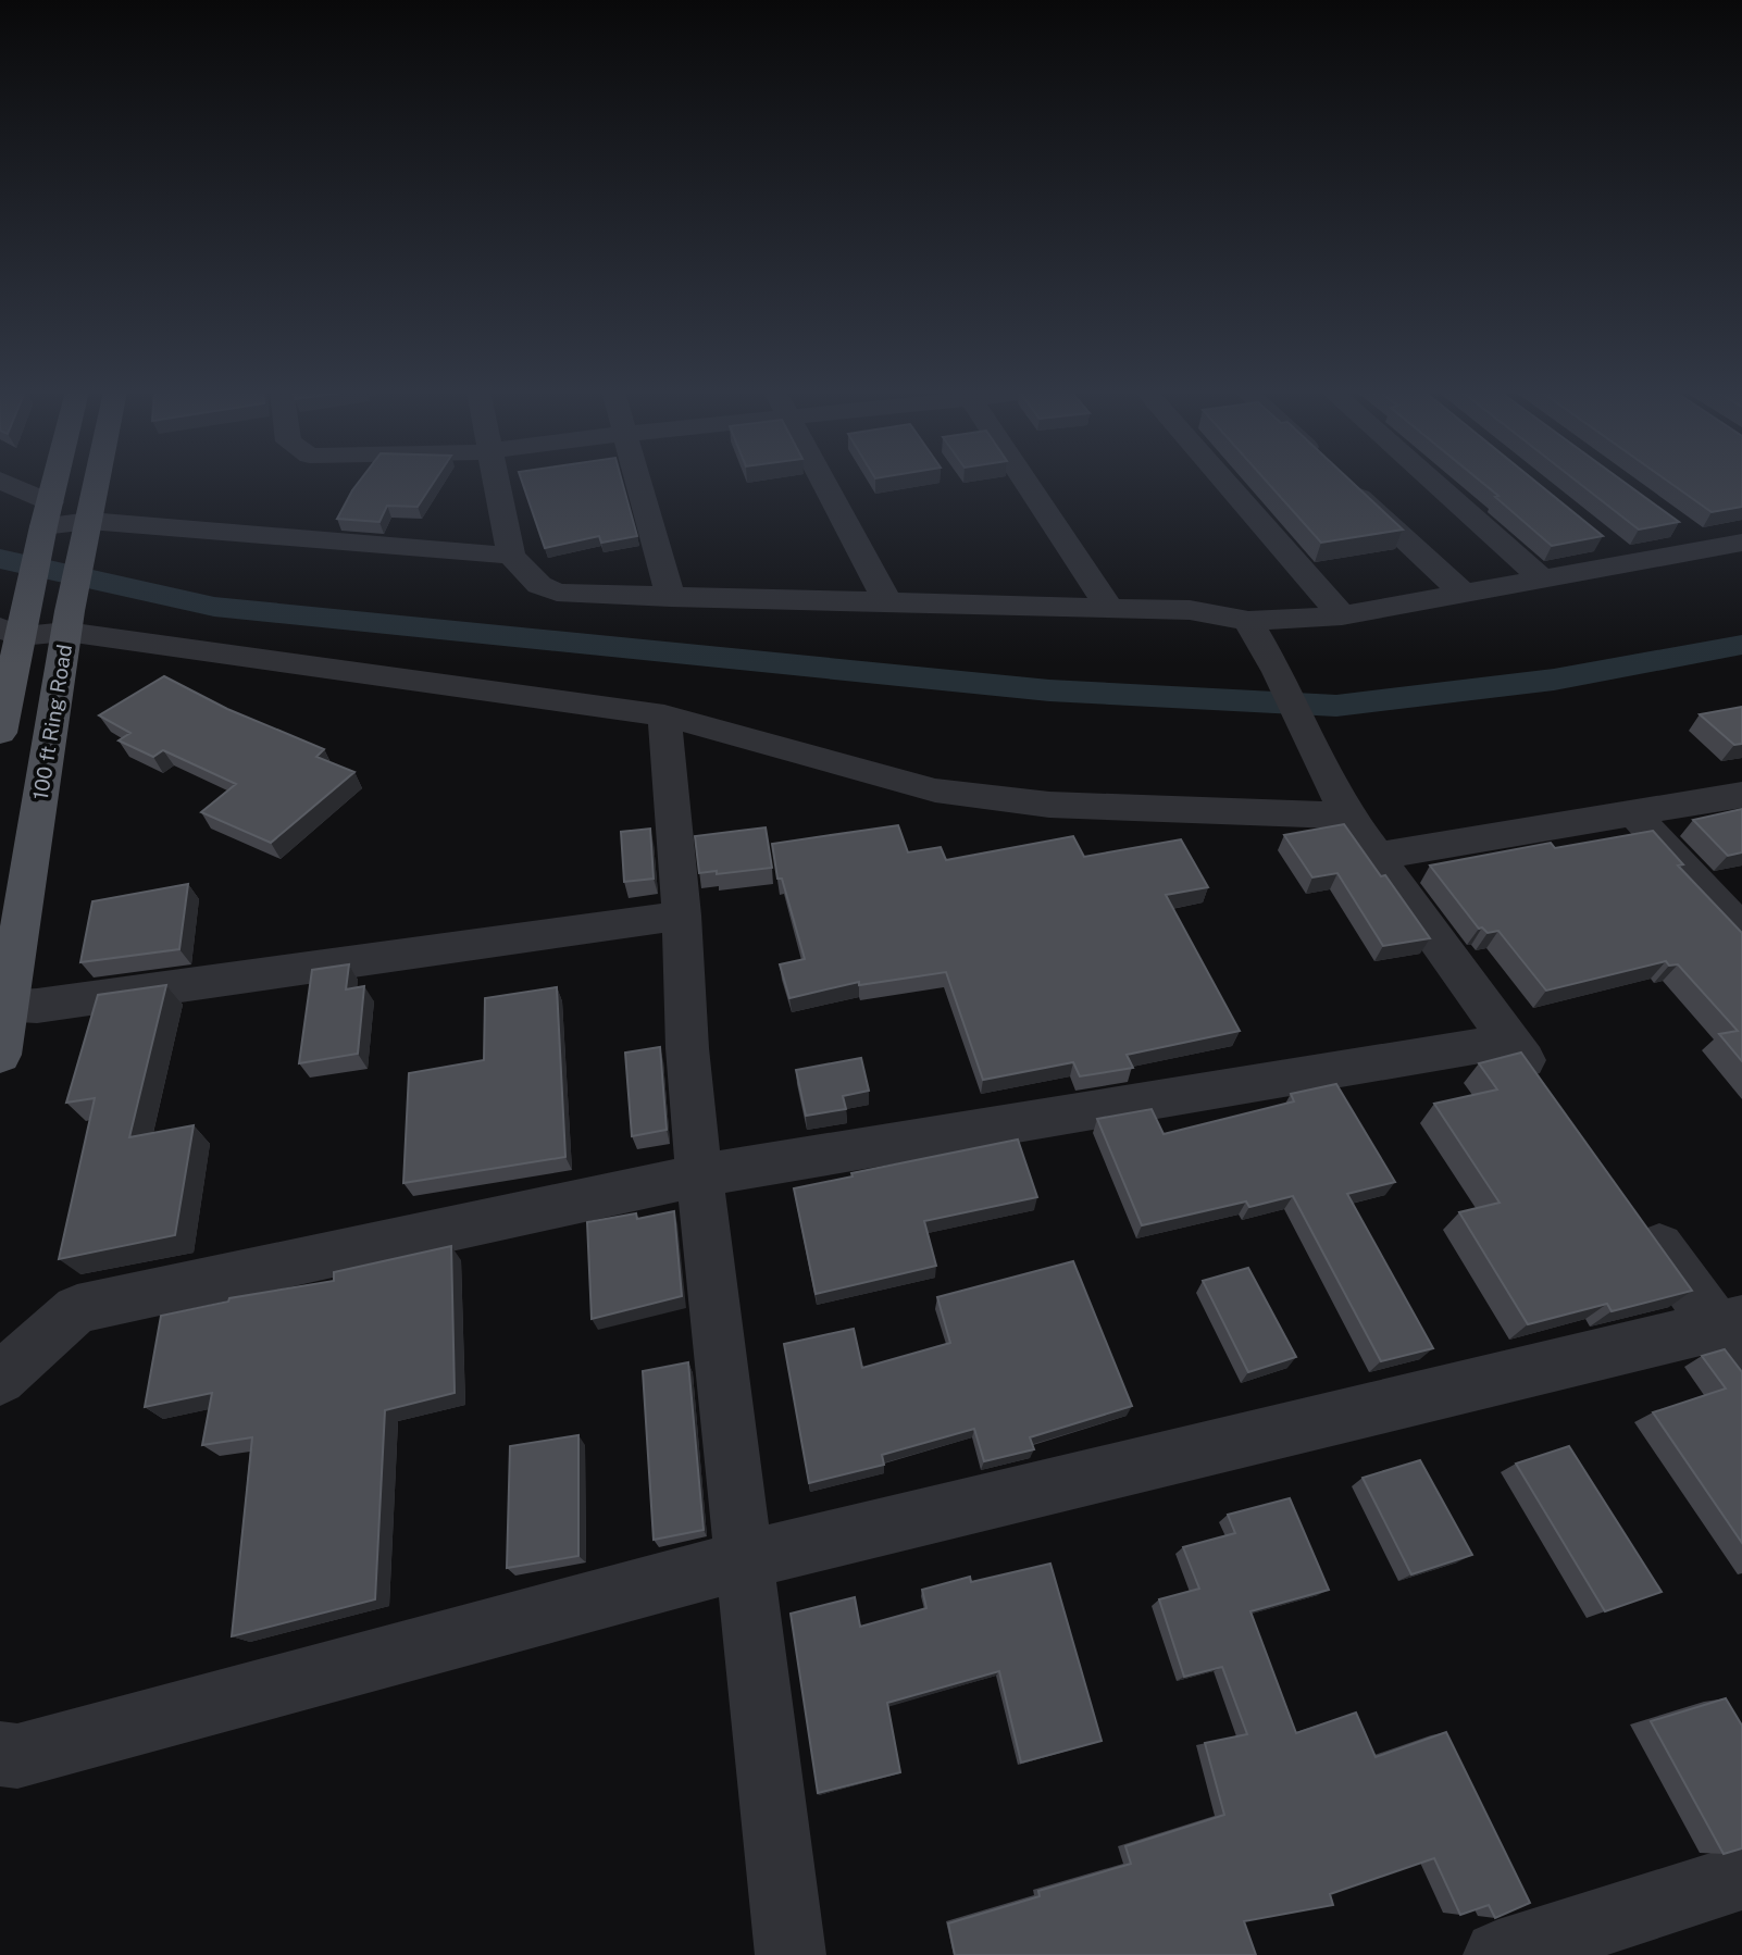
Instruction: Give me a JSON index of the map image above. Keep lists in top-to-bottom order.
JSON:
{
  "streets": {
    "main road": ["100 ft Ring Road"]
  }
}
